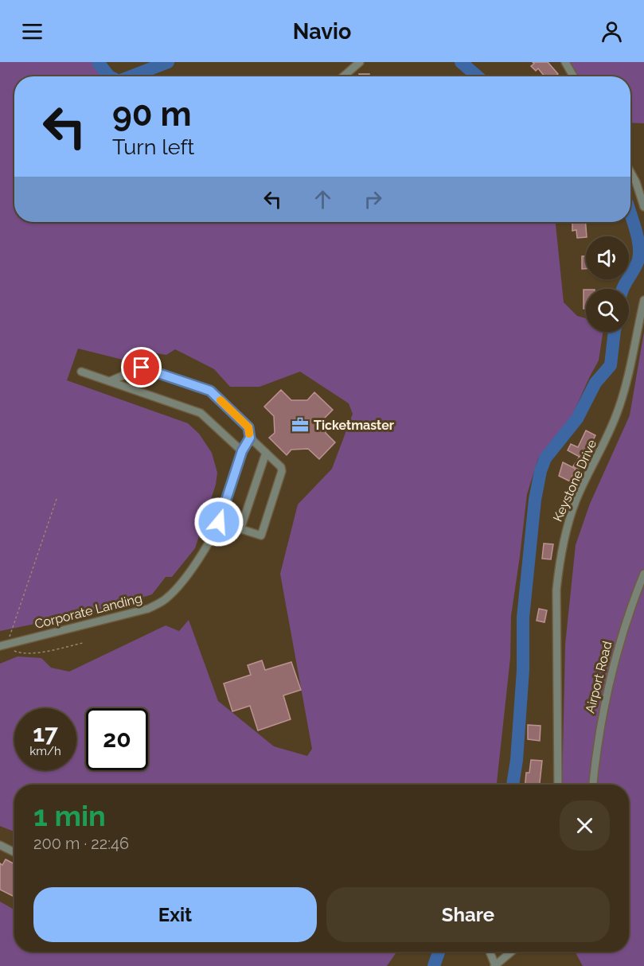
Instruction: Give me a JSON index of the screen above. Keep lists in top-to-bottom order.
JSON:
{
  "streets": {
    "street": ["Keystone Drive", "Corporate Landing", "Airport Road"]
  },
  "places": {
    "office": ["Ticketmaster"]
  },
  "page": {
    "header": "Navio",
    "turn": ["90 m", "Turn left"],
    "speed": "17 km/h",
    "limit": "20",
    "heading": ["1 min", "200 m · 22:46"],
    "buttons": ["Exit", "Share"]
  }
}
